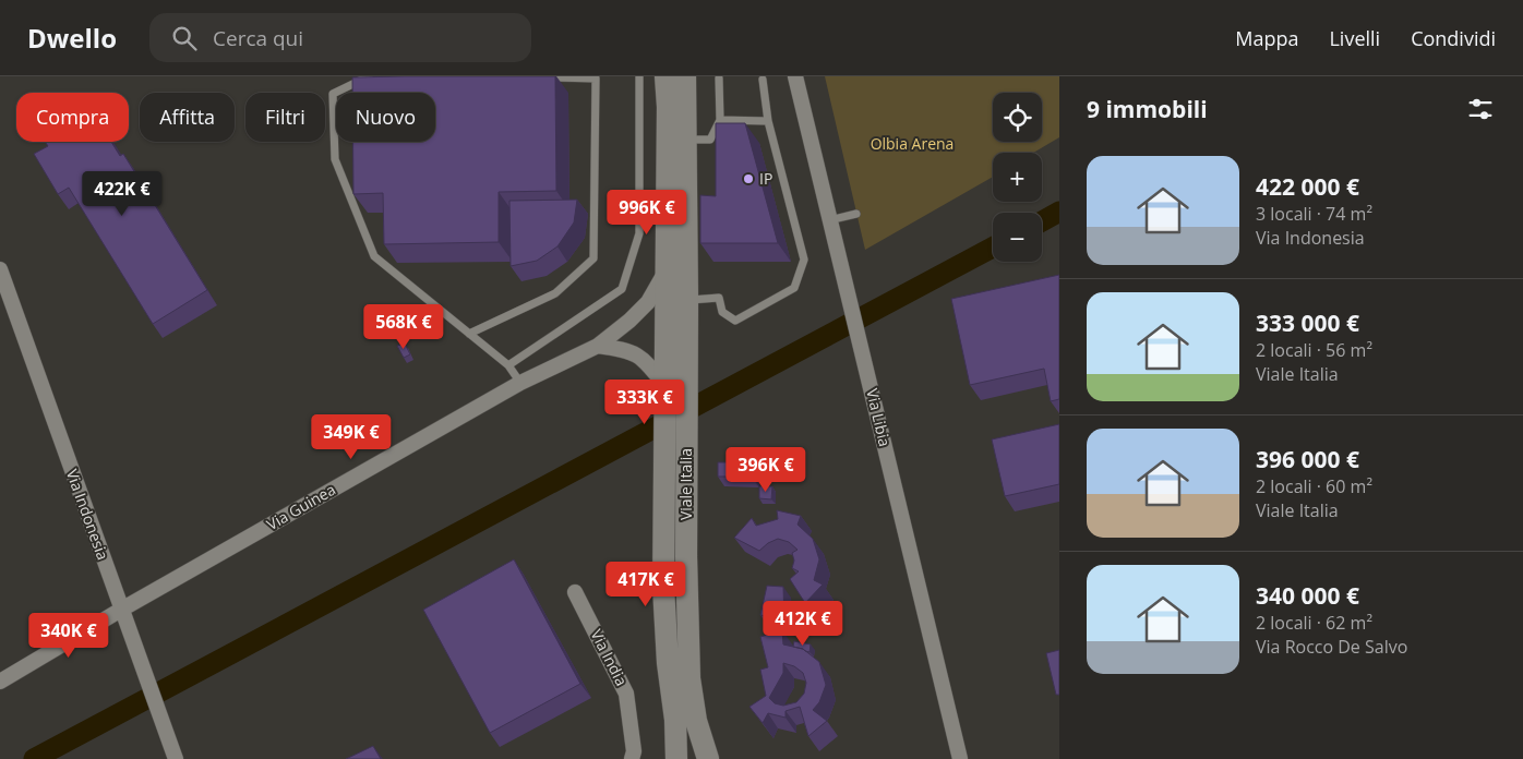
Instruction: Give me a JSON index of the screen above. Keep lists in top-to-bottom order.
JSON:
{
  "streets": {
    "main road": ["Viale Italia"],
    "street": [
      "Via Libia",
      "Via Guinea",
      "Via Indonesia",
      "Via India"
    ]
  },
  "crossings": [
    ["Viale Italia", "Via Guinea"],
    ["Via Guinea", "Via Indonesia"]
  ],
  "parks": ["Olbia Arena"],
  "places": ["IP"],
  "page": {
    "header": "Dwello",
    "search": "Cerca qui",
    "nav": ["Mappa", "Livelli", "Condividi"],
    "heading": "9 immobili",
    "map_buttons": ["+", "−"],
    "chip": [
      "Compra",
      "Affitta",
      "Filtri",
      "Nuovo"
    ],
    "list": [
      {
        "name": "422 000 €",
        "note": "3 locali · 74 m² · Via Indonesia"
      },
      {
        "name": "333 000 €",
        "note": "2 locali · 56 m² · Viale Italia"
      },
      {
        "name": "396 000 €",
        "note": "2 locali · 60 m² · Viale Italia"
      },
      {
        "name": "340 000 €",
        "note": "2 locali · 62 m² · Via Rocco De Salvo"
      }
    ],
    "price": [
      "422K €",
      "996K €",
      "568K €",
      "333K €",
      "349K €",
      "396K €",
      "417K €",
      "412K €",
      "340K €"
    ]
  }
}
